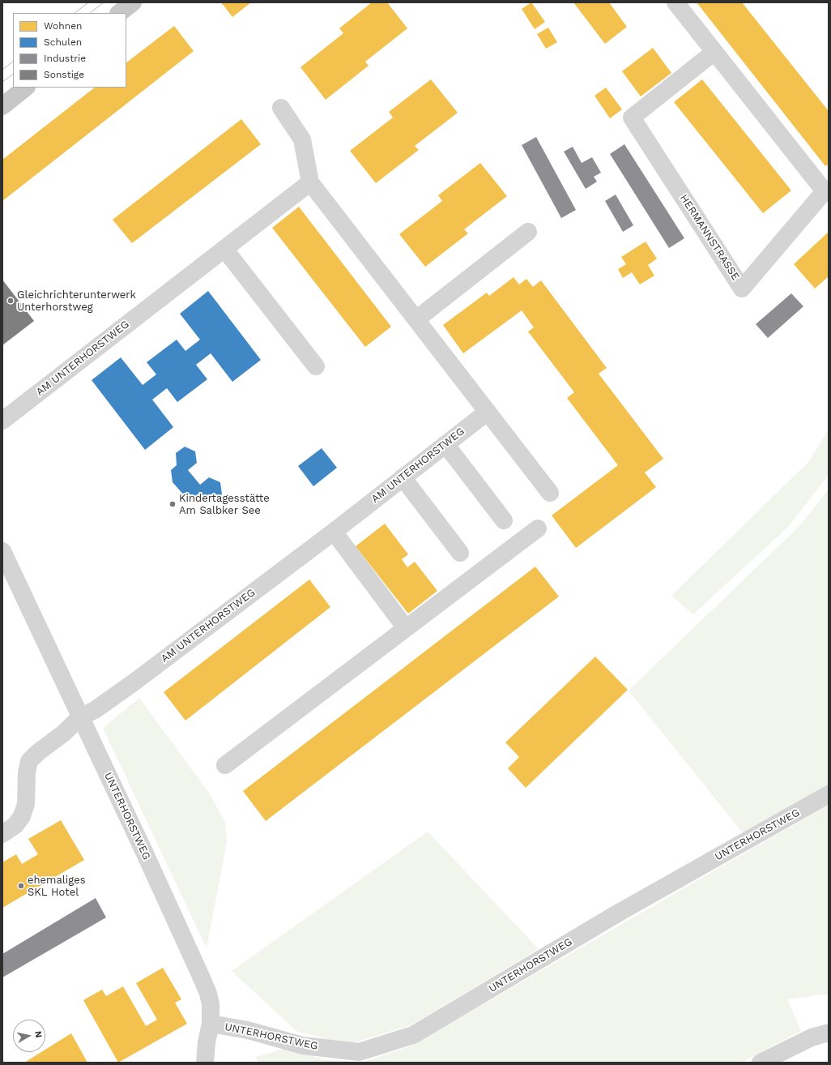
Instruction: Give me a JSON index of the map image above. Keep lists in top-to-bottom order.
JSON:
{
  "streets": {
    "street": ["HERMANNSTRASSE", "AM UNTERHORSTWEG", "UNTERHORSTWEG"]
  },
  "crossings": [
    ["AM UNTERHORSTWEG", "UNTERHORSTWEG"]
  ],
  "places": ["Gleichrichterunterwerk Unterhorstweg", "Kindertagesstätte Am Salbker See", "ehemaliges SKL Hotel"],
  "legend": [
    "Wohnen",
    "Schulen",
    "Industrie",
    "Sonstige"
  ],
  "north": "right"
}
